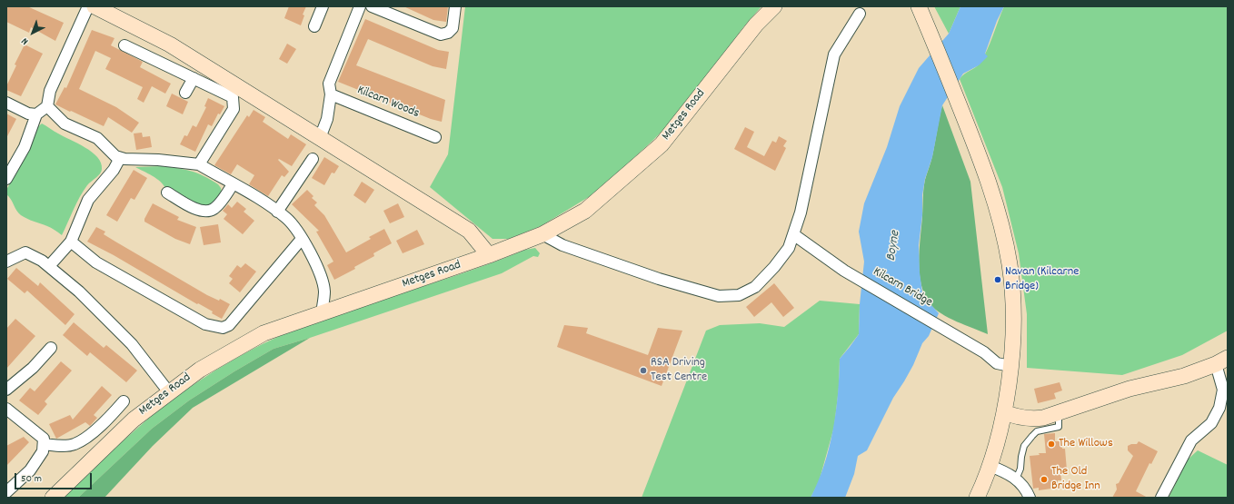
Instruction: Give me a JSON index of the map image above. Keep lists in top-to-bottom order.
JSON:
{
  "streets": {
    "street": ["Kilcarn Woods", "Metges Road", "Kilcarn Bridge"]
  },
  "water": ["Boyne"],
  "places": [
    "Navan (Kilcarne Bridge)",
    "RSA Driving Test Centre",
    "The Willows",
    "The Old Bridge Inn"
  ],
  "scale_bar": "50 m",
  "north": "bottom left"
}
